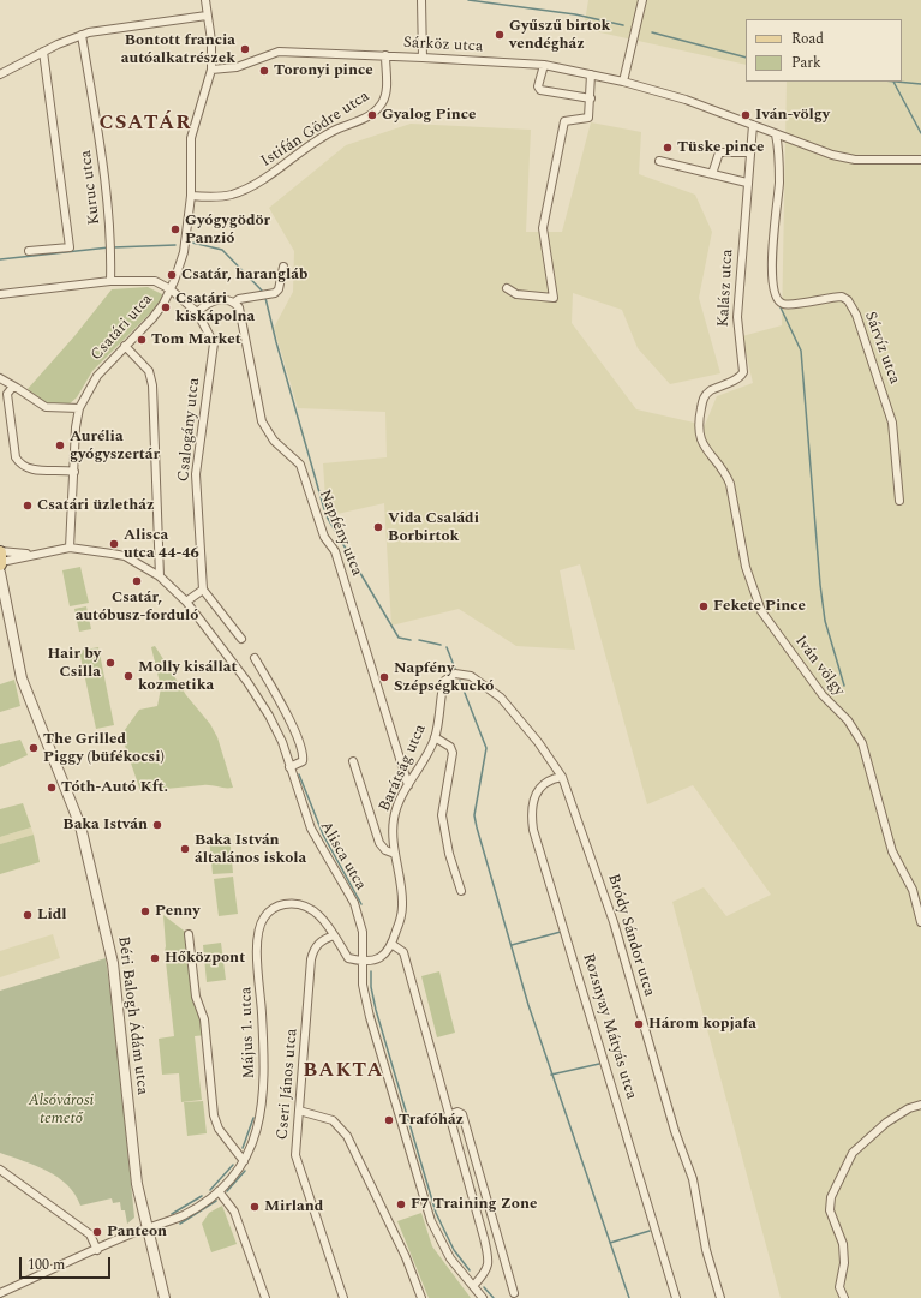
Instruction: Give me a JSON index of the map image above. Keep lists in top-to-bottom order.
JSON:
{
  "streets": {
    "street": [
      "Sárköz utca",
      "Istifán Gödre utca",
      "Kuruc utca",
      "Kalász utca",
      "Csatári utca",
      "Sárvíz utca",
      "Csalogány utca",
      "Napfény utca",
      "Iván völgy",
      "Barátság utca",
      "Alisca utca",
      "Bródy Sándor utca",
      "Béri Balogh Ádám utca",
      "Rozsnyay Mátyás utca",
      "Május 1. utca",
      "Cseri János utca"
    ]
  },
  "crossings": [
    ["Sárköz utca", "Istifán Gödre utca"],
    ["Sárköz utca", "Kalász utca"],
    ["Sárköz utca", "Csatári utca"],
    ["Sárköz utca", "Sárvíz utca"],
    ["Istifán Gödre utca", "Csatári utca"],
    ["Kalász utca", "Iván völgy"],
    ["Csatári utca", "Csalogány utca"],
    ["Csatári utca", "Alisca utca"],
    ["Napfény utca", "Barátság utca"],
    ["Barátság utca", "Bródy Sándor utca"],
    ["Alisca utca", "Béri Balogh Ádám utca"],
    ["Alisca utca", "Május 1. utca"],
    ["Bródy Sándor utca", "Rozsnyay Mátyás utca"],
    ["Béri Balogh Ádám utca", "Május 1. utca"],
    ["Május 1. utca", "Cseri János utca"]
  ],
  "districts": ["CSATÁR", "BAKTA"],
  "parks": ["Alsóvárosi temető"],
  "places": [
    "Gyűszű birtok vendégház",
    "Bontott francia autóalkatrészek",
    "Toronyi pince",
    "Gyalog Pince",
    "Iván-völgy",
    "Tüske pince",
    "Gyógygödör Panzió",
    "Csatár, harangláb",
    "Csatári kiskápolna",
    "Tom Market",
    "Aurélia gyógyszertár",
    "Csatári üzletház",
    "Vida Családi Borbirtok",
    "Alisca utca 44-46",
    "Csatár, autóbusz-forduló",
    "Fekete Pince",
    "Hair by Csilla",
    "Molly kisállat kozmetika",
    "Napfény Szépségkuckó",
    "The Grilled Piggy (büfékocsi)",
    "Tóth-Autó Kft.",
    "Baka István",
    "Baka István általános iskola",
    "Penny",
    "Lidl",
    "Hőközpont",
    "Három kopjafa",
    "Trafóház",
    "F7 Training Zone",
    "Mirland",
    "Panteon"
  ],
  "legend": ["Road", "Park"],
  "scale_bar": "100 m"
}
